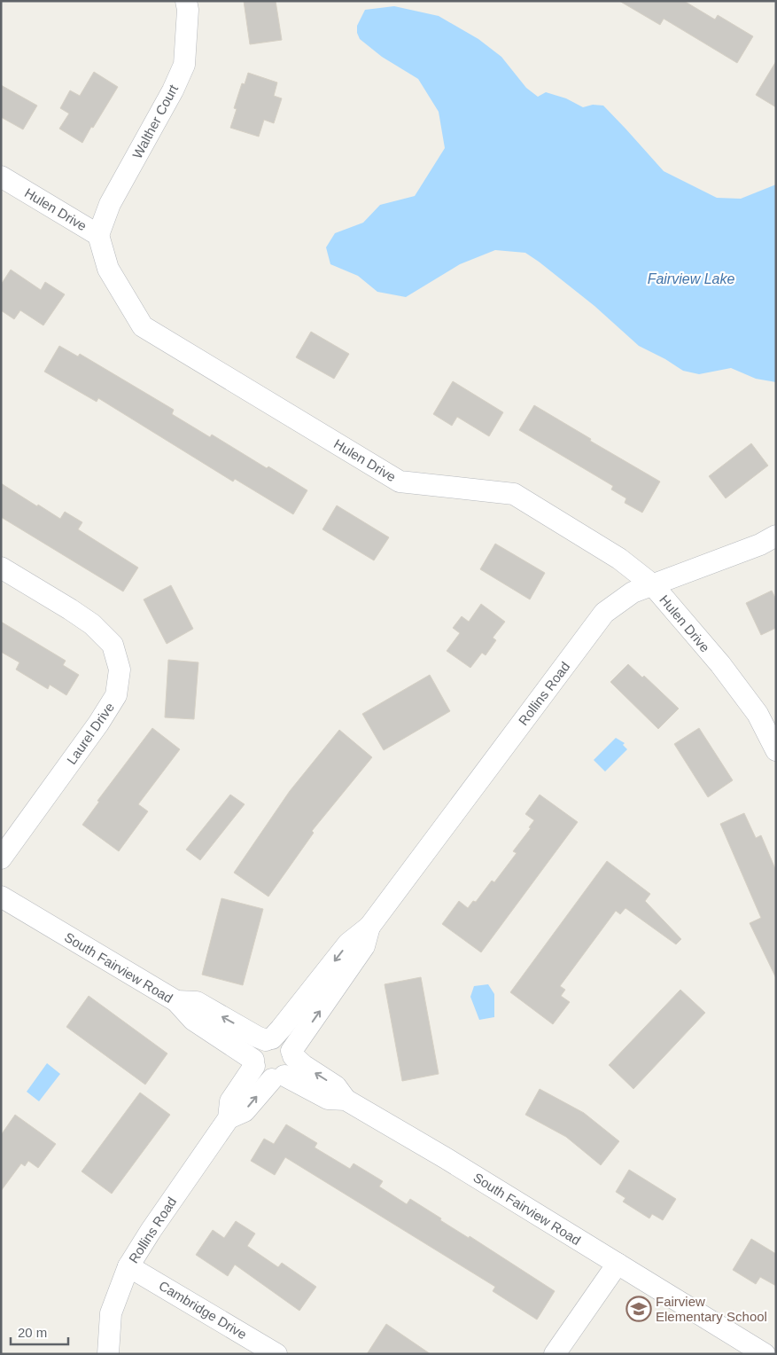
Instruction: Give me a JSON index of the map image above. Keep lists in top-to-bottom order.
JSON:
{
  "streets": {
    "street": [
      "Walther Court",
      "Hulen Drive",
      "Rollins Road",
      "Laurel Drive",
      "South Fairview Road",
      "Cambridge Drive"
    ]
  },
  "crossings": [
    ["Walther Court", "Hulen Drive"],
    ["Hulen Drive", "Rollins Road"],
    ["Rollins Road", "South Fairview Road"],
    ["Rollins Road", "Cambridge Drive"]
  ],
  "water": ["Fairview Lake"],
  "places": {
    "school or university": ["Fairview Elementary School"]
  },
  "scale_bar": "20 m"
}
